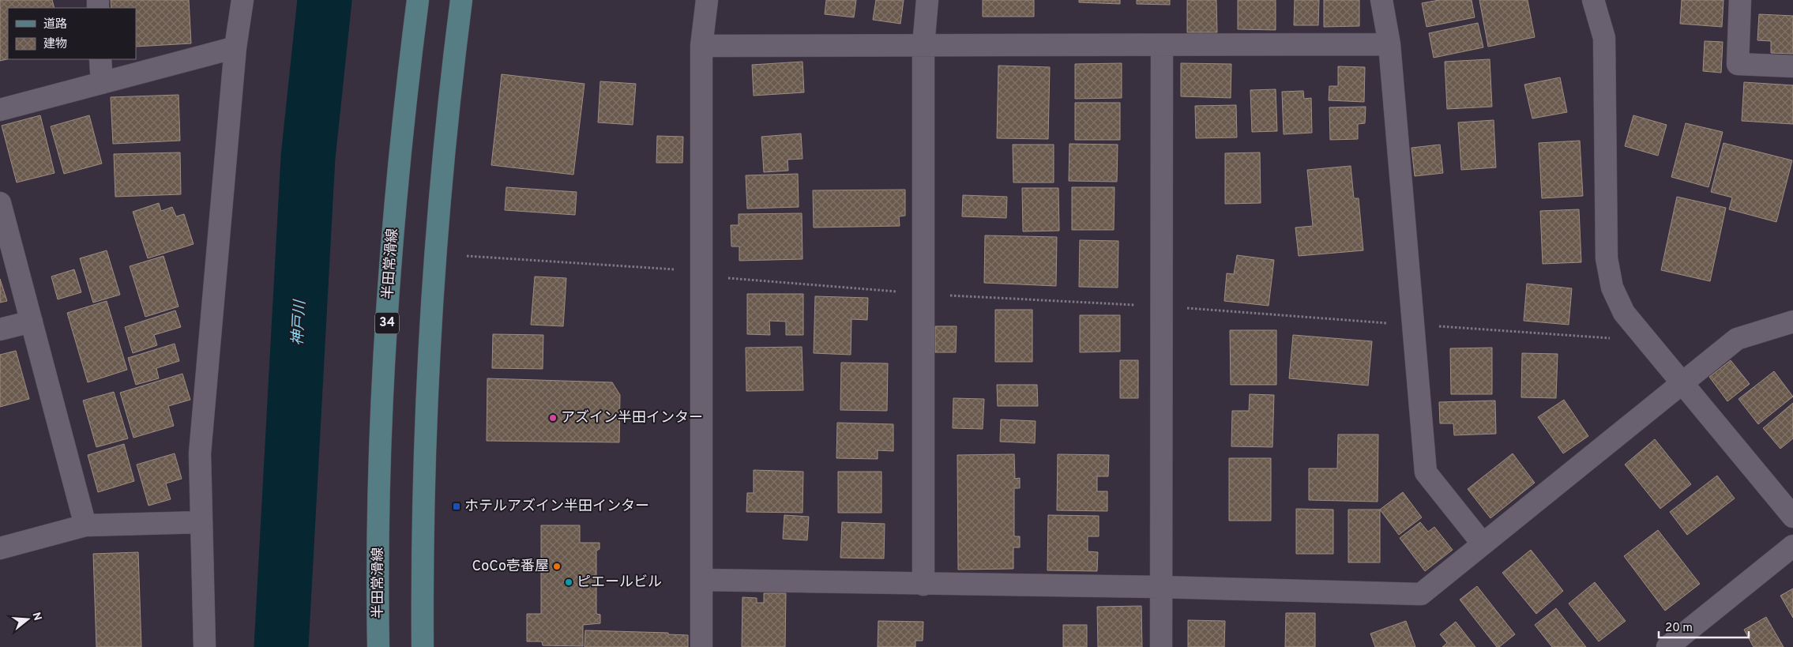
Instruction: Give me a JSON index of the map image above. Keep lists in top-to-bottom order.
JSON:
{
  "streets": {
    "main road": ["半田常滑線", "34"]
  },
  "water": ["神戸川"],
  "places": {
    "other": ["アズイン半田インター", "CoCo壱番屋", "ピエールビル"],
    "transit": ["ホテルアズイン半田インター"]
  },
  "legend": ["道路", "建物"],
  "scale_bar": "20 m",
  "north": "right"
}
